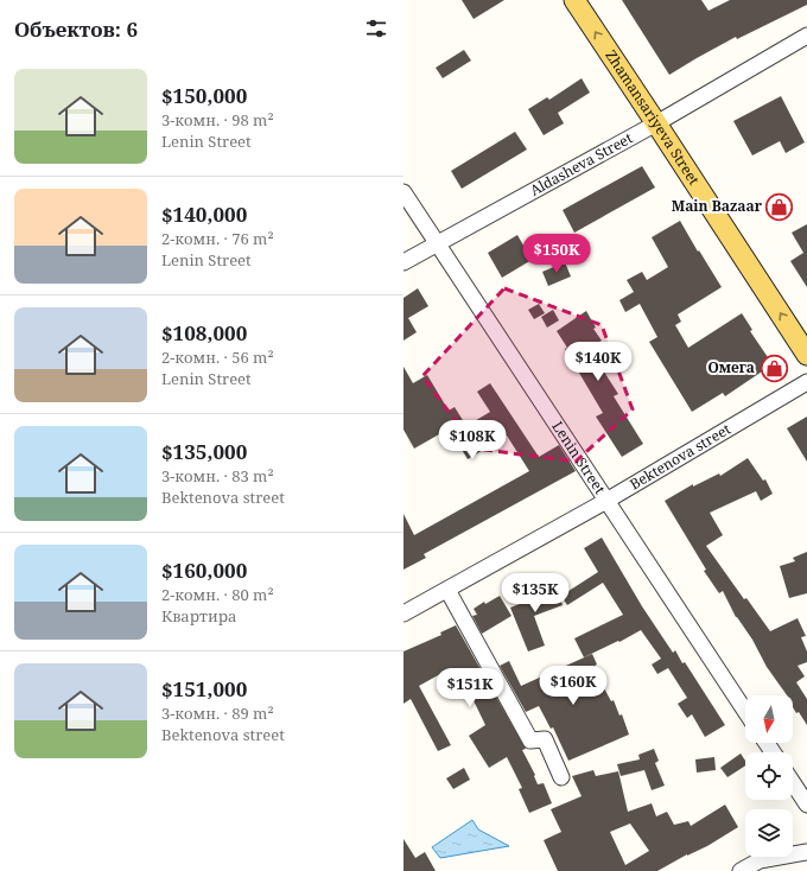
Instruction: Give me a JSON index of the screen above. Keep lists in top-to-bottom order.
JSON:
{
  "streets": {
    "main road": ["Zhamansariyeva Street"],
    "street": ["Aldasheva Street", "Bektenova street", "Lenin Street"]
  },
  "crossings": [
    ["Zhamansariyeva Street", "Aldasheva Street"],
    ["Aldasheva Street", "Lenin Street"],
    ["Bektenova street", "Lenin Street"]
  ],
  "one_way": ["Zhamansariyeva Street"],
  "places": {
    "shop": ["Main Bazaar", "Омега"]
  },
  "north": "bottom",
  "page": {
    "heading": "Объектов: 6",
    "list": [
      {
        "name": "$150,000",
        "note": "3-комн. · 98 m² · Lenin Street"
      },
      {
        "name": "$140,000",
        "note": "2-комн. · 76 m² · Lenin Street"
      },
      {
        "name": "$108,000",
        "note": "2-комн. · 56 m² · Lenin Street"
      },
      {
        "name": "$135,000",
        "note": "3-комн. · 83 m² · Bektenova street"
      },
      {
        "name": "$160,000",
        "note": "2-комн. · 80 m² · Квартира"
      },
      {
        "name": "$151,000",
        "note": "3-комн. · 89 m² · Bektenova street"
      }
    ],
    "price": [
      "$150K",
      "$140K",
      "$108K",
      "$135K",
      "$160K",
      "$151K"
    ]
  }
}
